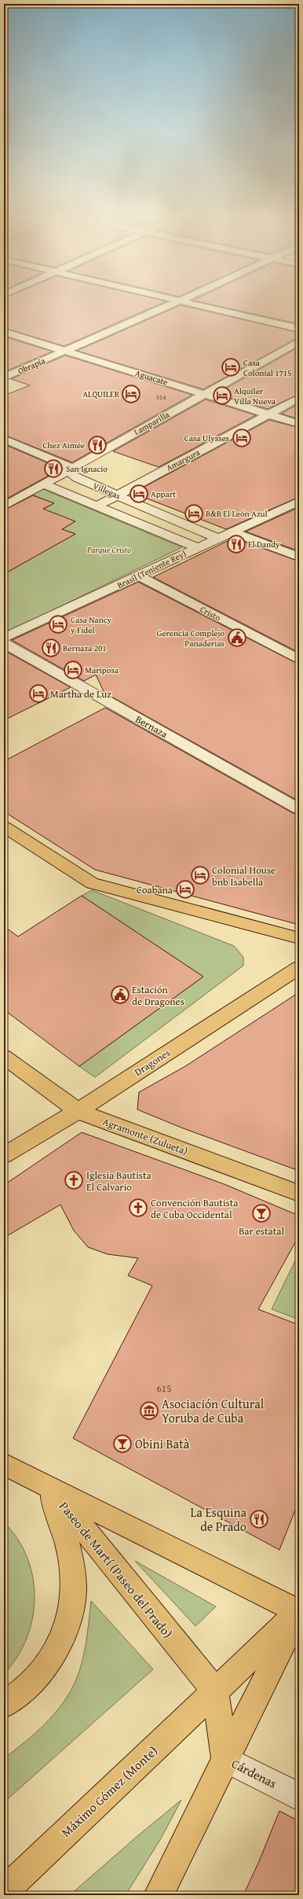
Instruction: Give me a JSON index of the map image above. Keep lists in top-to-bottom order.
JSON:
{
  "streets": {
    "main road": [
      "Dragones",
      "Agramonte (Zulueta)",
      "Paseo de Martí (Paseo del Prado)",
      "Máximo Gómez (Monte)"
    ],
    "street": [
      "Obrapía",
      "Aguacate",
      "Lamparilla",
      "Amargura",
      "Villegas",
      "Brasil (Teniente Rey)",
      "Cristo",
      "Bernaza",
      "Cárdenas"
    ]
  },
  "crossings": [
    ["Obrapía", "Aguacate"],
    ["Aguacate", "Lamparilla"],
    ["Aguacate", "Amargura"],
    ["Lamparilla", "Villegas"],
    ["Amargura", "Villegas"],
    ["Villegas", "Brasil (Teniente Rey)"],
    ["Brasil (Teniente Rey)", "Cristo"],
    ["Dragones", "Agramonte (Zulueta)"],
    ["Paseo de Martí (Paseo del Prado)", "Máximo Gómez (Monte)"]
  ],
  "parks": ["Parque Cristo"],
  "places": {
    "hotel": [
      "Casa Colonial 1715",
      "ALQUILER",
      "Alquiler Villa Nueva",
      "Casa Ulysses",
      "Appart",
      "B&B El León Azul",
      "Casa Nancy y Fidel",
      "Mariposa",
      "Martha de Luz",
      "Colonial House bnb Isabella",
      "Coabana"
    ],
    "restaurant": [
      "Chez Aimée",
      "San Ignacio",
      "El Dandy",
      "Bernaza 201",
      "La Esquina de Prado"
    ],
    "public building": ["Gerencia Complejo Panaderias", "Estación de Dragones"],
    "church": ["Iglesia Bautista El Calvario", "Convención Bautista de Cuba Occidental"],
    "bar": ["Bar estatal", "Obini Batà"],
    "museum": ["Asociación Cultural Yoruba de Cuba"]
  },
  "house_numbers": ["314", "615"]
}
